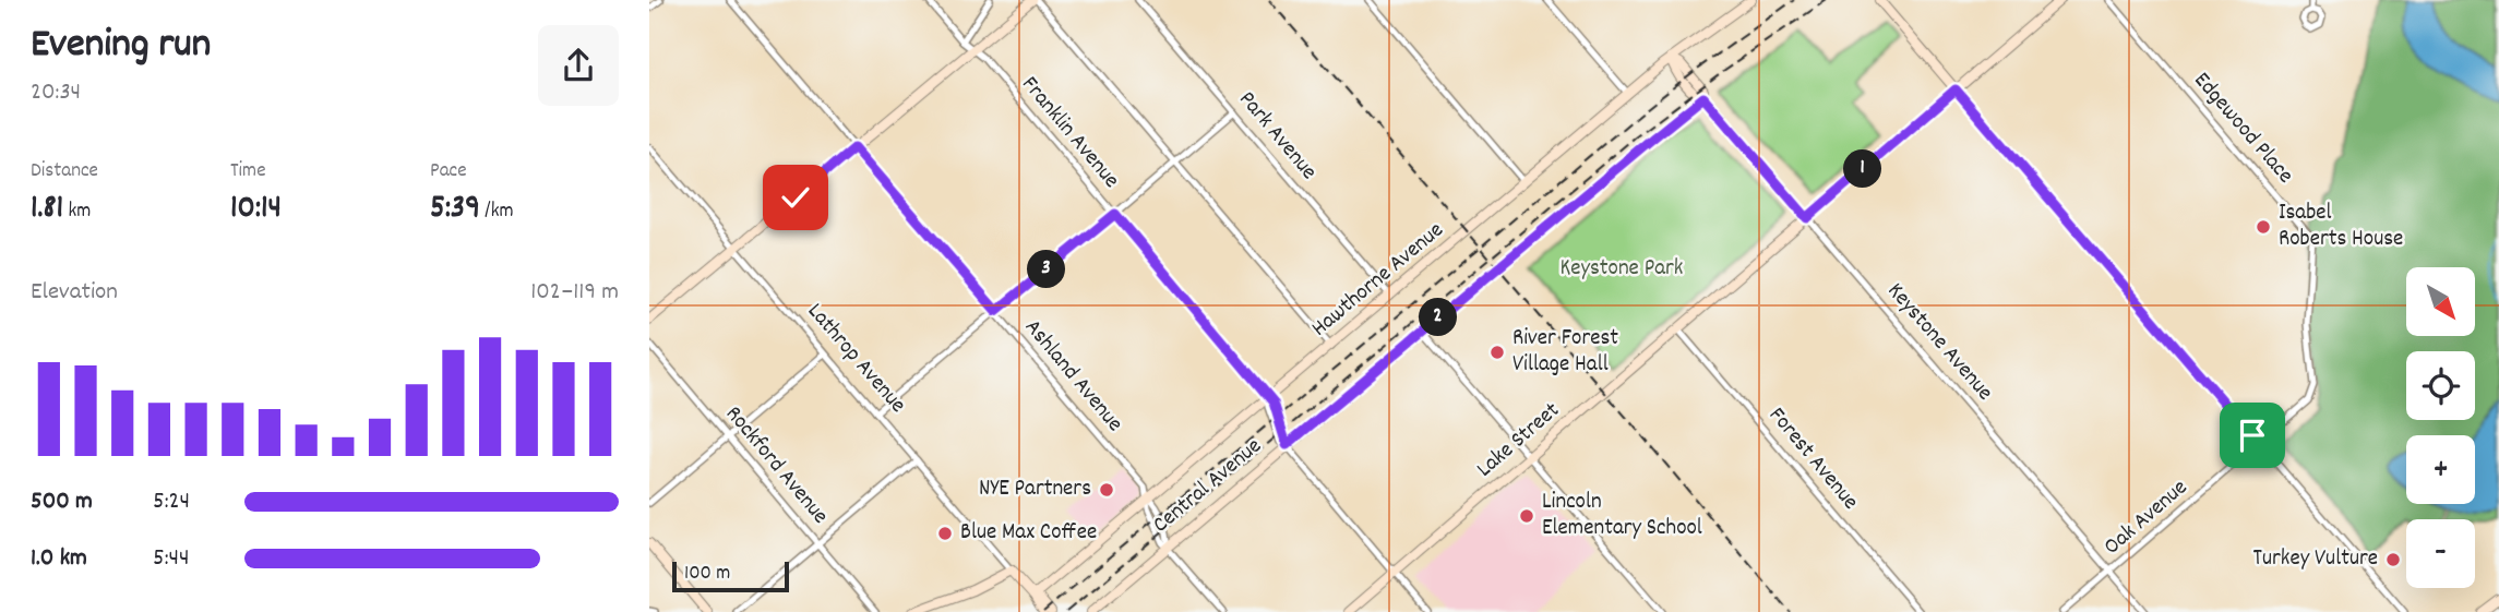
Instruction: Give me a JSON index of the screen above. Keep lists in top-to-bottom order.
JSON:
{
  "streets": {
    "street": [
      "Edgewood Place",
      "Franklin Avenue",
      "Park Avenue",
      "Hawthorne Avenue",
      "Keystone Avenue",
      "Lathrop Avenue",
      "Ashland Avenue",
      "Lake Street",
      "Forest Avenue",
      "Rockford Avenue",
      "Central Avenue",
      "Oak Avenue"
    ]
  },
  "crossings": [
    ["Edgewood Place", "Oak Avenue"],
    ["Franklin Avenue", "Hawthorne Avenue"],
    ["Franklin Avenue", "Lake Street"],
    ["Franklin Avenue", "Central Avenue"],
    ["Park Avenue", "Hawthorne Avenue"],
    ["Hawthorne Avenue", "Keystone Avenue"],
    ["Hawthorne Avenue", "Lathrop Avenue"],
    ["Hawthorne Avenue", "Ashland Avenue"],
    ["Keystone Avenue", "Lake Street"],
    ["Keystone Avenue", "Central Avenue"],
    ["Keystone Avenue", "Oak Avenue"],
    ["Ashland Avenue", "Central Avenue"],
    ["Lake Street", "Forest Avenue"]
  ],
  "parks": ["Keystone Park"],
  "places": [
    "Isabel Roberts House",
    "River Forest Village Hall",
    "NYE Partners",
    "Lincoln Elementary School",
    "Blue Max Coffee",
    "Turkey Vulture"
  ],
  "scale_bar": "100 m",
  "north": "bottom right",
  "page": {
    "heading": ["Evening run", "20:34"],
    "stats": [
      ["Distance", "1.81 km"],
      ["Time", "10:14"],
      ["Pace", "5:39 /km"]
    ],
    "pins": ["1", "3", "2"],
    "chart": ["Elevation", "102–119 m"],
    "map_buttons": ["+", "−"],
    "list": [
      {
        "name": "500 m",
        "note": "5:24"
      },
      {
        "name": "1.0 km",
        "note": "5:44"
      }
    ],
    "scale": "100 m"
  }
}
